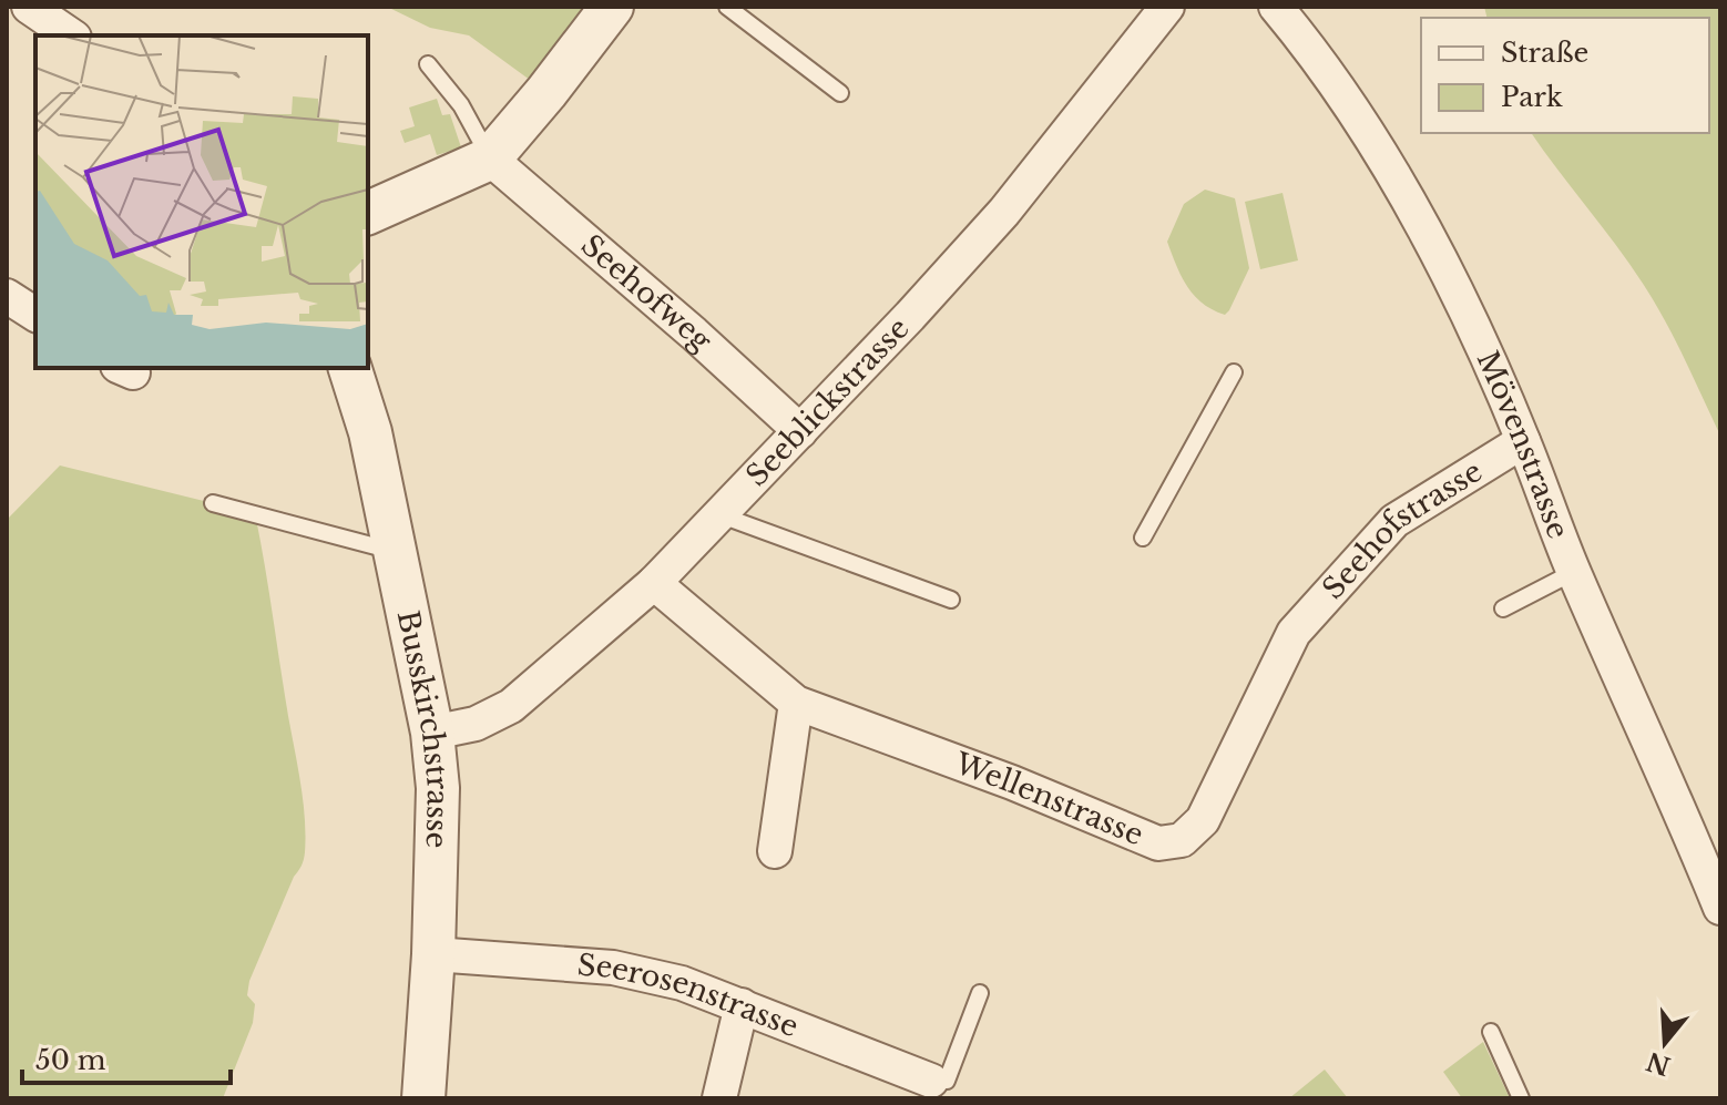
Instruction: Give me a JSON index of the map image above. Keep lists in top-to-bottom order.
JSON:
{
  "streets": {
    "street": [
      "Seehofweg",
      "Seeblickstrasse",
      "Mövenstrasse",
      "Seehofstrasse",
      "Busskirchstrasse",
      "Wellenstrasse",
      "Seerosenstrasse"
    ]
  },
  "crossings": [
    ["Seehofweg", "Seeblickstrasse"],
    ["Seeblickstrasse", "Busskirchstrasse"],
    ["Seeblickstrasse", "Wellenstrasse"],
    ["Mövenstrasse", "Seehofstrasse"],
    ["Seehofstrasse", "Wellenstrasse"],
    ["Busskirchstrasse", "Seerosenstrasse"]
  ],
  "legend": ["Straße", "Park"],
  "scale_bar": "50 m",
  "north": "bottom"
}
